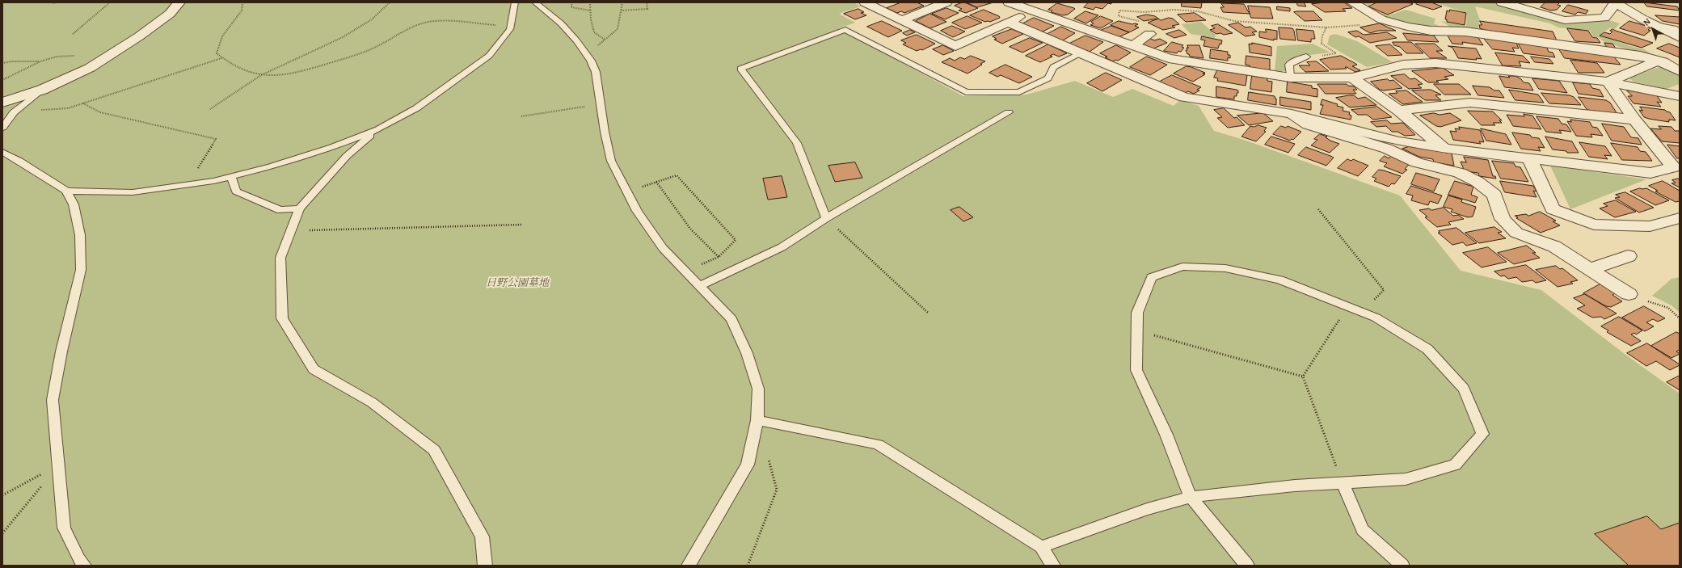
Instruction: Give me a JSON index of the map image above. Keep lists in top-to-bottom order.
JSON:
{
  "parks": ["日野公園墓地"],
  "north": "top left"
}
